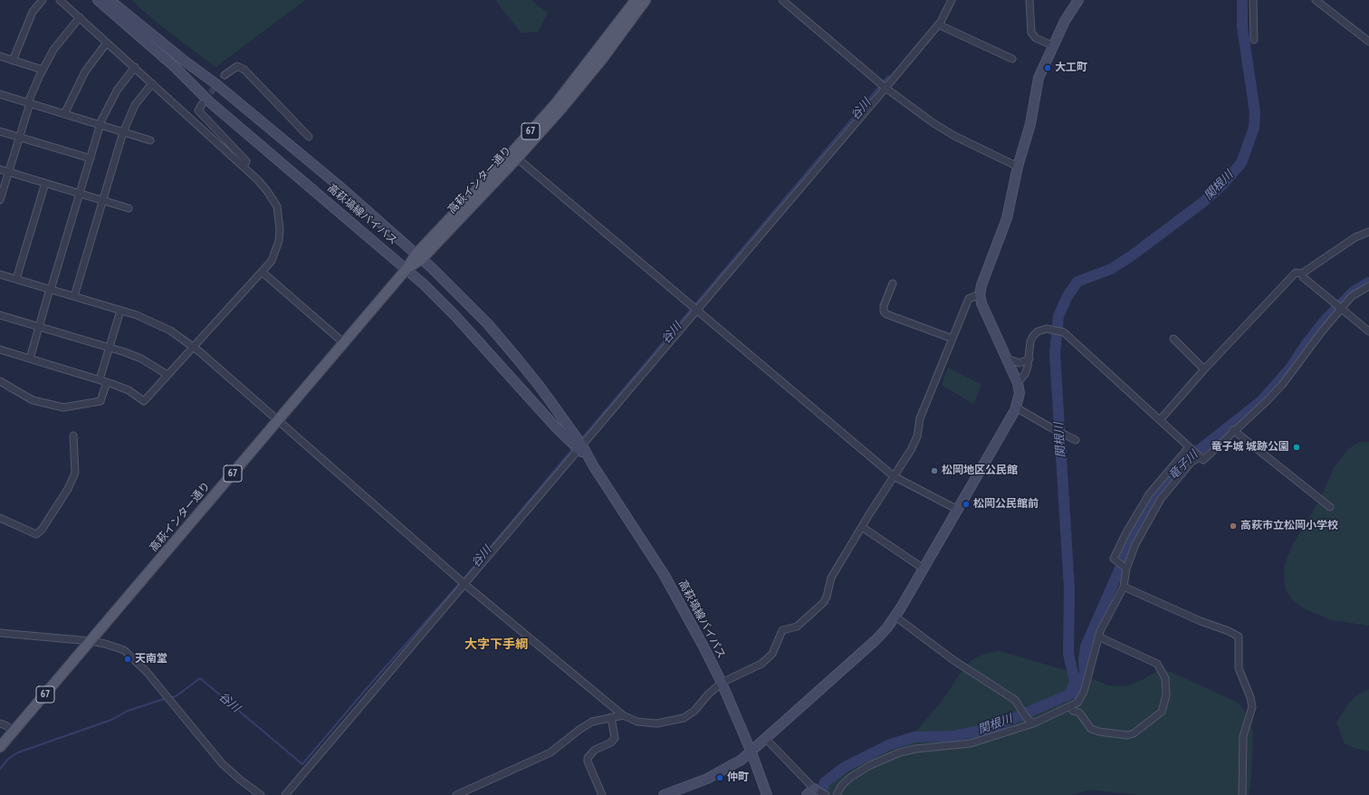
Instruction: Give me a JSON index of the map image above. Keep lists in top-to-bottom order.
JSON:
{
  "streets": {
    "main road": ["67", "高萩インター通り", "高萩塙線バイパス"]
  },
  "crossings": [
    ["高萩インター通り", "高萩塙線バイパス"]
  ],
  "districts": ["大字下手綱"],
  "water": ["谷川", "関根川", "竜子川"],
  "places": [
    "大工町",
    "竜子城 城跡公園",
    "松岡地区公民館",
    "松岡公民館前",
    "高萩市立松岡小学校",
    "天南堂",
    "仲町"
  ]
}
